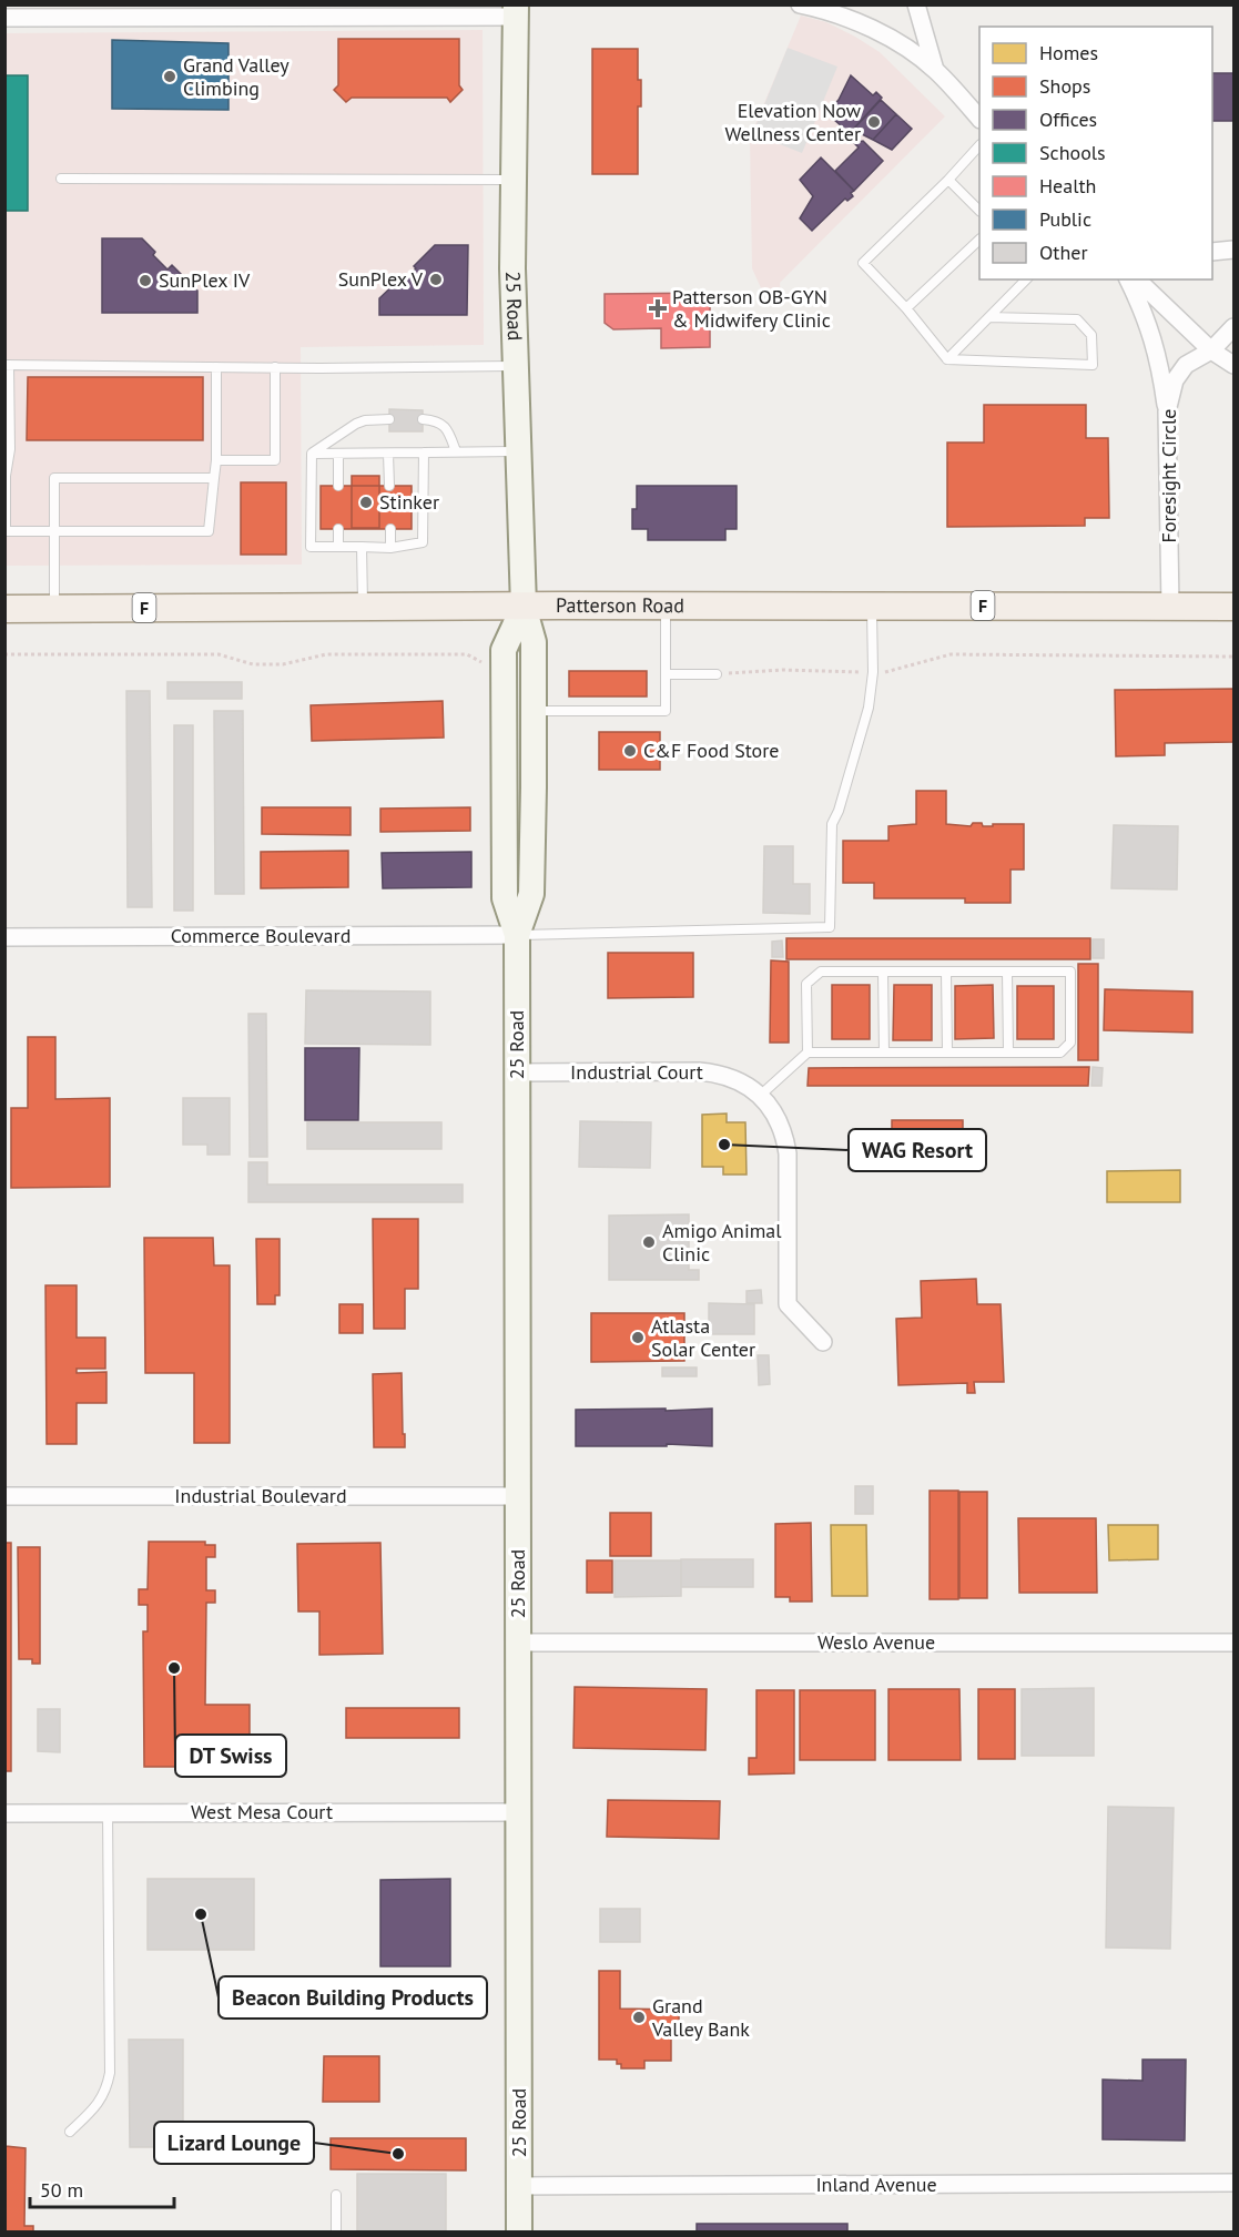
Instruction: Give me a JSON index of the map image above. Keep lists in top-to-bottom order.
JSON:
{
  "streets": {
    "main road": ["25 Road", "Patterson Road", "F"],
    "street": [
      "Foresight Circle",
      "Commerce Boulevard",
      "Industrial Court",
      "Industrial Boulevard",
      "Weslo Avenue",
      "West Mesa Court",
      "Inland Avenue"
    ]
  },
  "crossings": [
    ["25 Road", "Patterson Road"],
    ["25 Road", "Commerce Boulevard"],
    ["25 Road", "Industrial Court"],
    ["25 Road", "Industrial Boulevard"],
    ["25 Road", "Weslo Avenue"],
    ["25 Road", "West Mesa Court"],
    ["25 Road", "Inland Avenue"],
    ["Foresight Circle", "Patterson Road"]
  ],
  "places": {
    "other": [
      "Grand Valley Climbing",
      "Elevation Now Wellness Center",
      "SunPlex V",
      "SunPlex IV",
      "Stinker",
      "C&F Food Store",
      "WAG Resort",
      "Amigo Animal Clinic",
      "Atlasta Solar Center",
      "DT Swiss",
      "Beacon Building Products",
      "Grand Valley Bank",
      "Lizard Lounge"
    ],
    "health": ["Patterson OB-GYN & Midwifery Clinic"]
  },
  "legend": [
    "Homes",
    "Shops",
    "Offices",
    "Schools",
    "Health",
    "Public",
    "Other"
  ],
  "scale_bar": "50 m"
}
